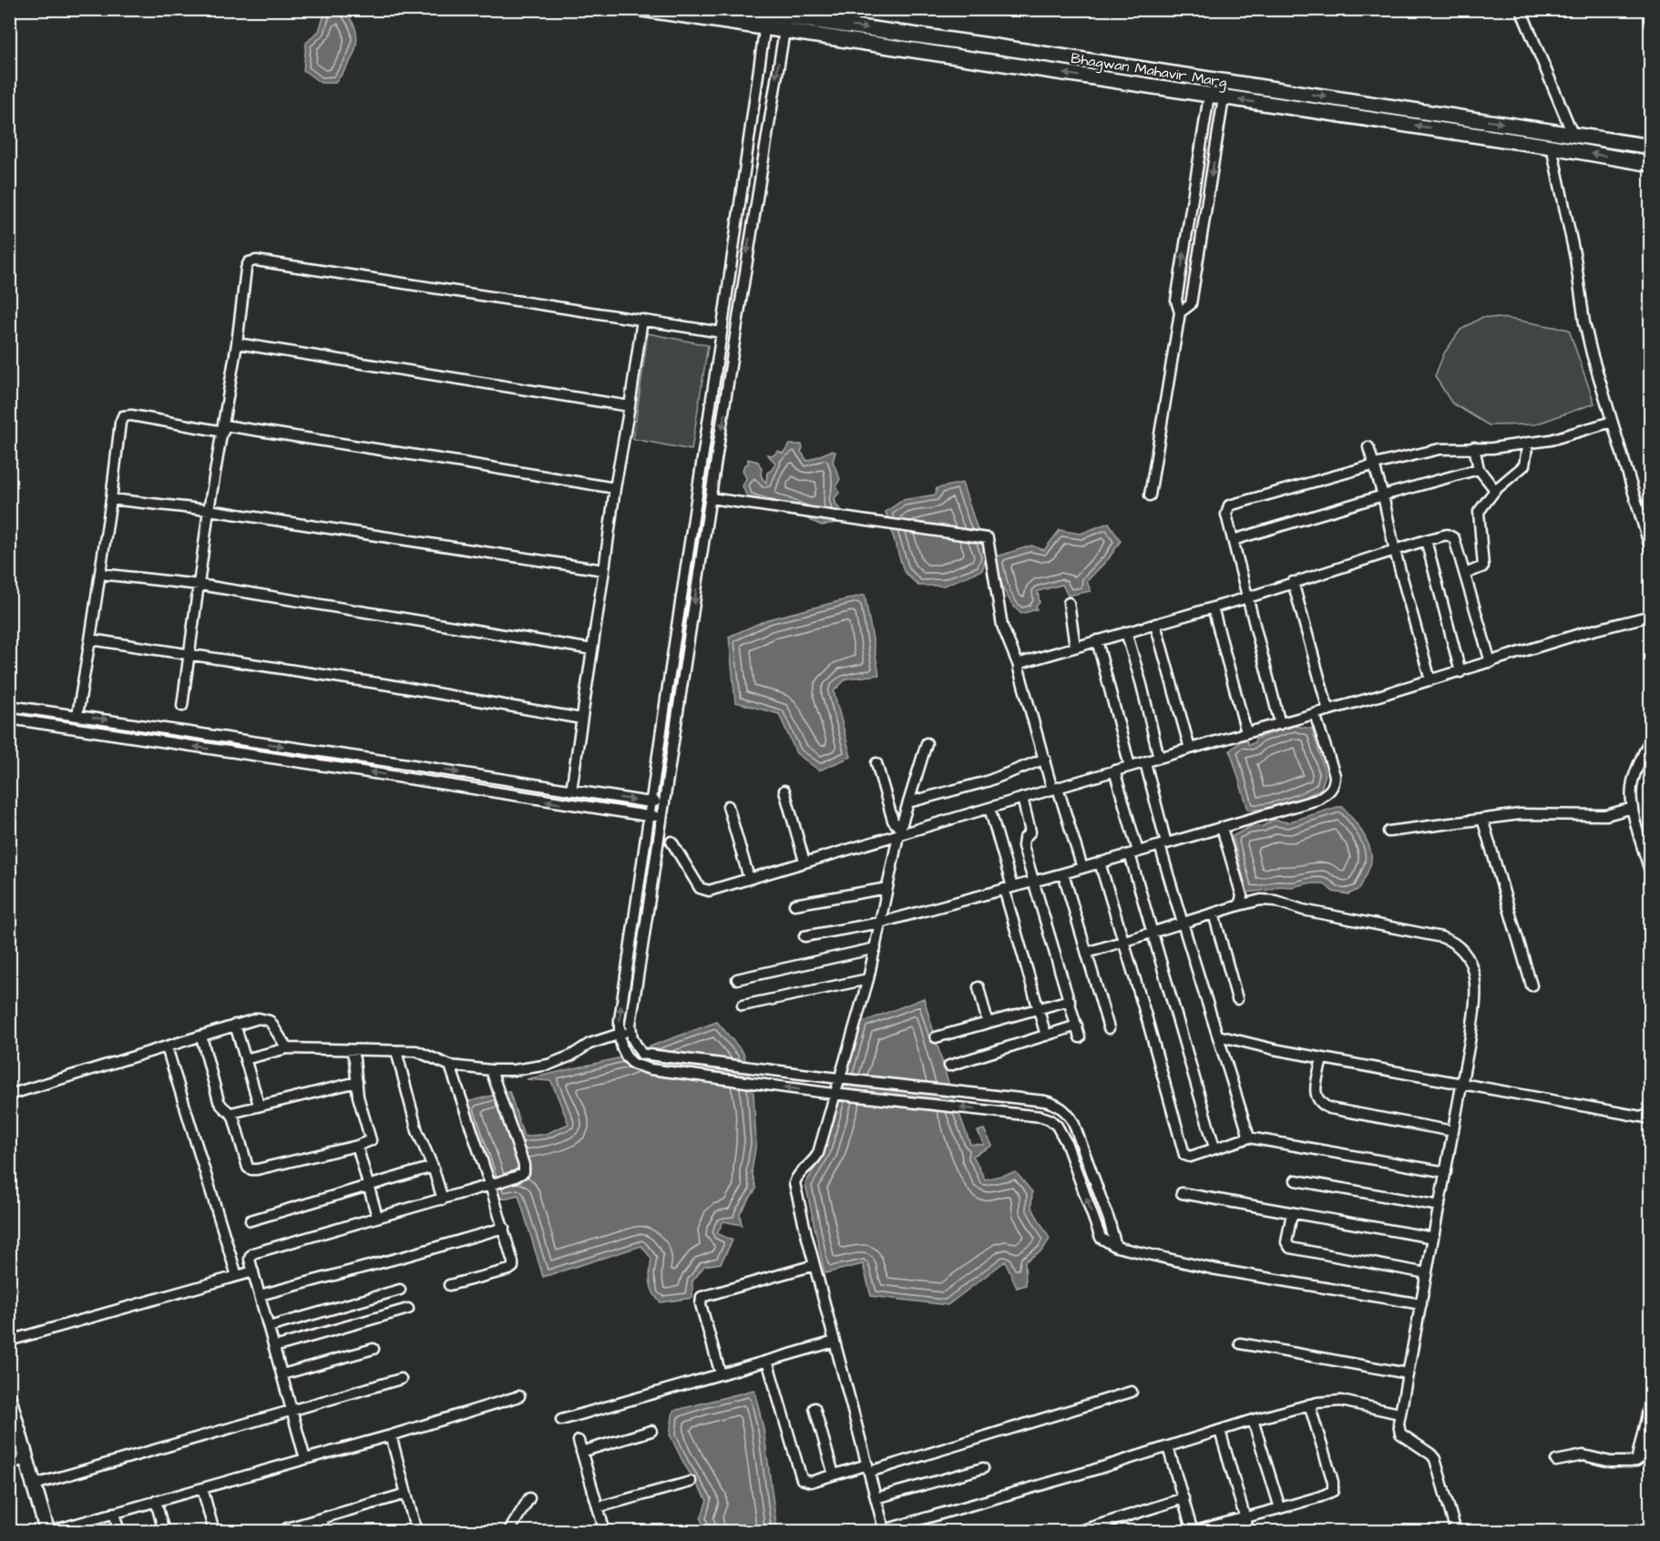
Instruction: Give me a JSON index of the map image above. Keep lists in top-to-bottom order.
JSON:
{
  "streets": {
    "main road": ["Bhagwan Mahavir Marg"]
  }
}
